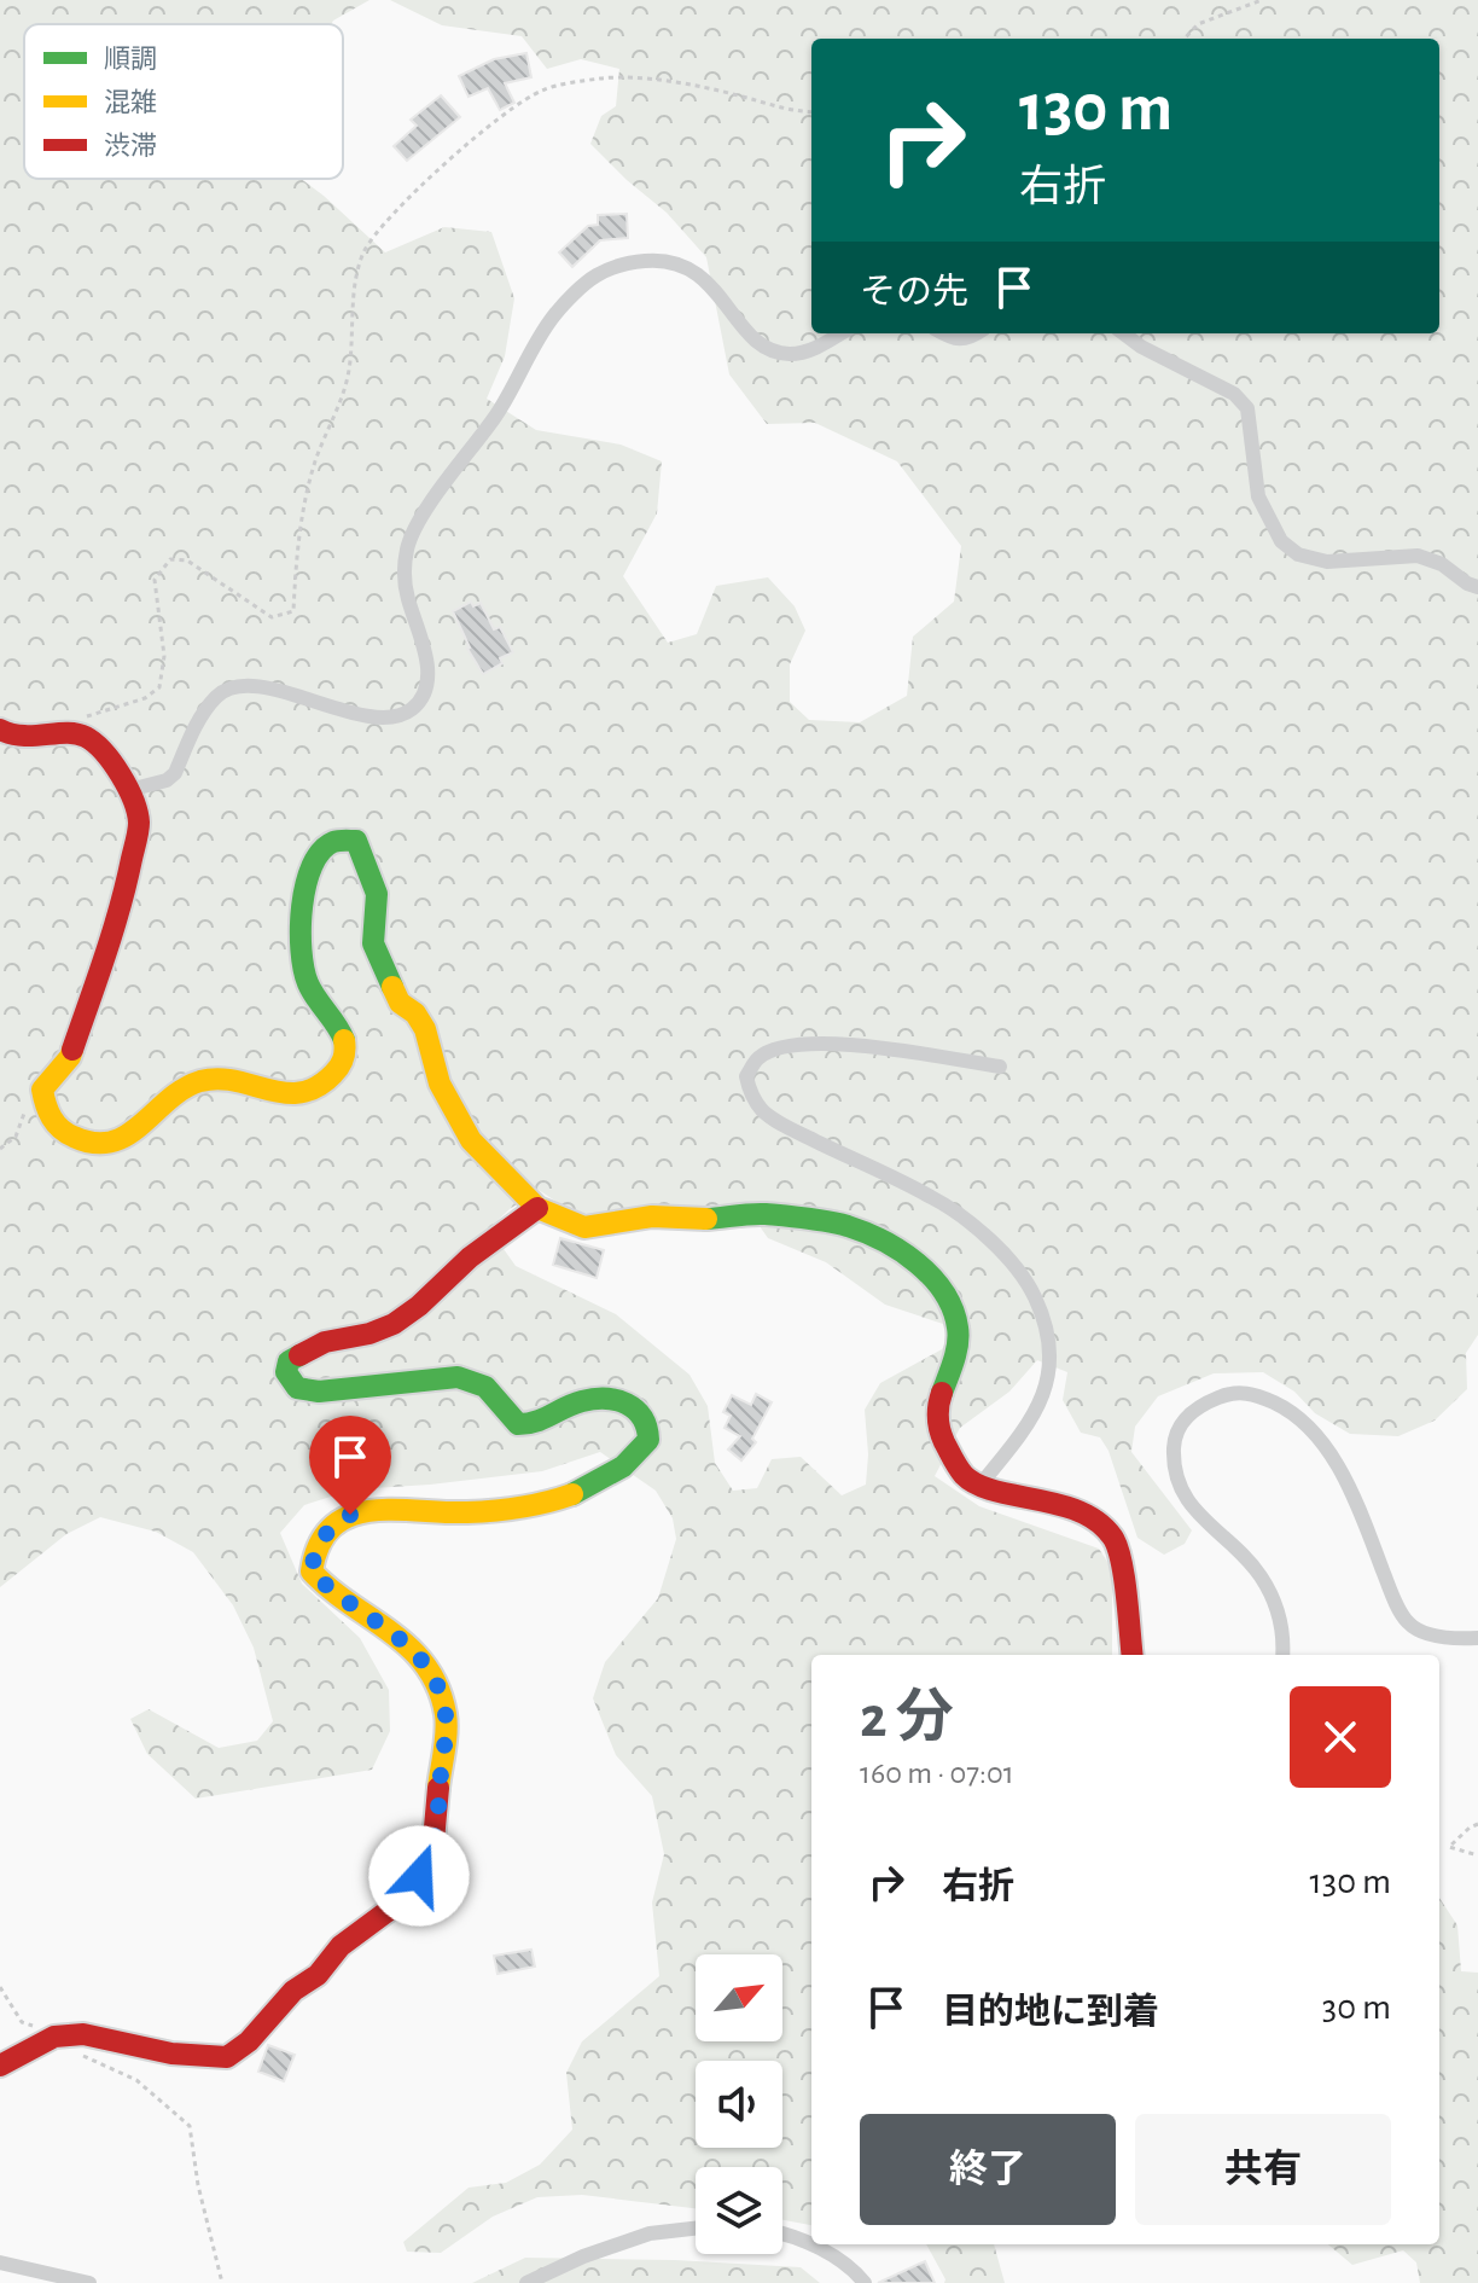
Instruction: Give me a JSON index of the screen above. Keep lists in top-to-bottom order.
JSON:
{
  "legend": ["順調", "混雑", "渋滞"],
  "north": "top right",
  "page": {
    "turn": ["130 m", "右折"],
    "then": "その先",
    "heading": ["2 分", "160 m · 07:01"],
    "list": [
      {
        "name": "右折",
        "value": "130 m"
      },
      {
        "name": "目的地に到着",
        "value": "30 m"
      }
    ],
    "buttons": ["終了", "共有"]
  }
}
